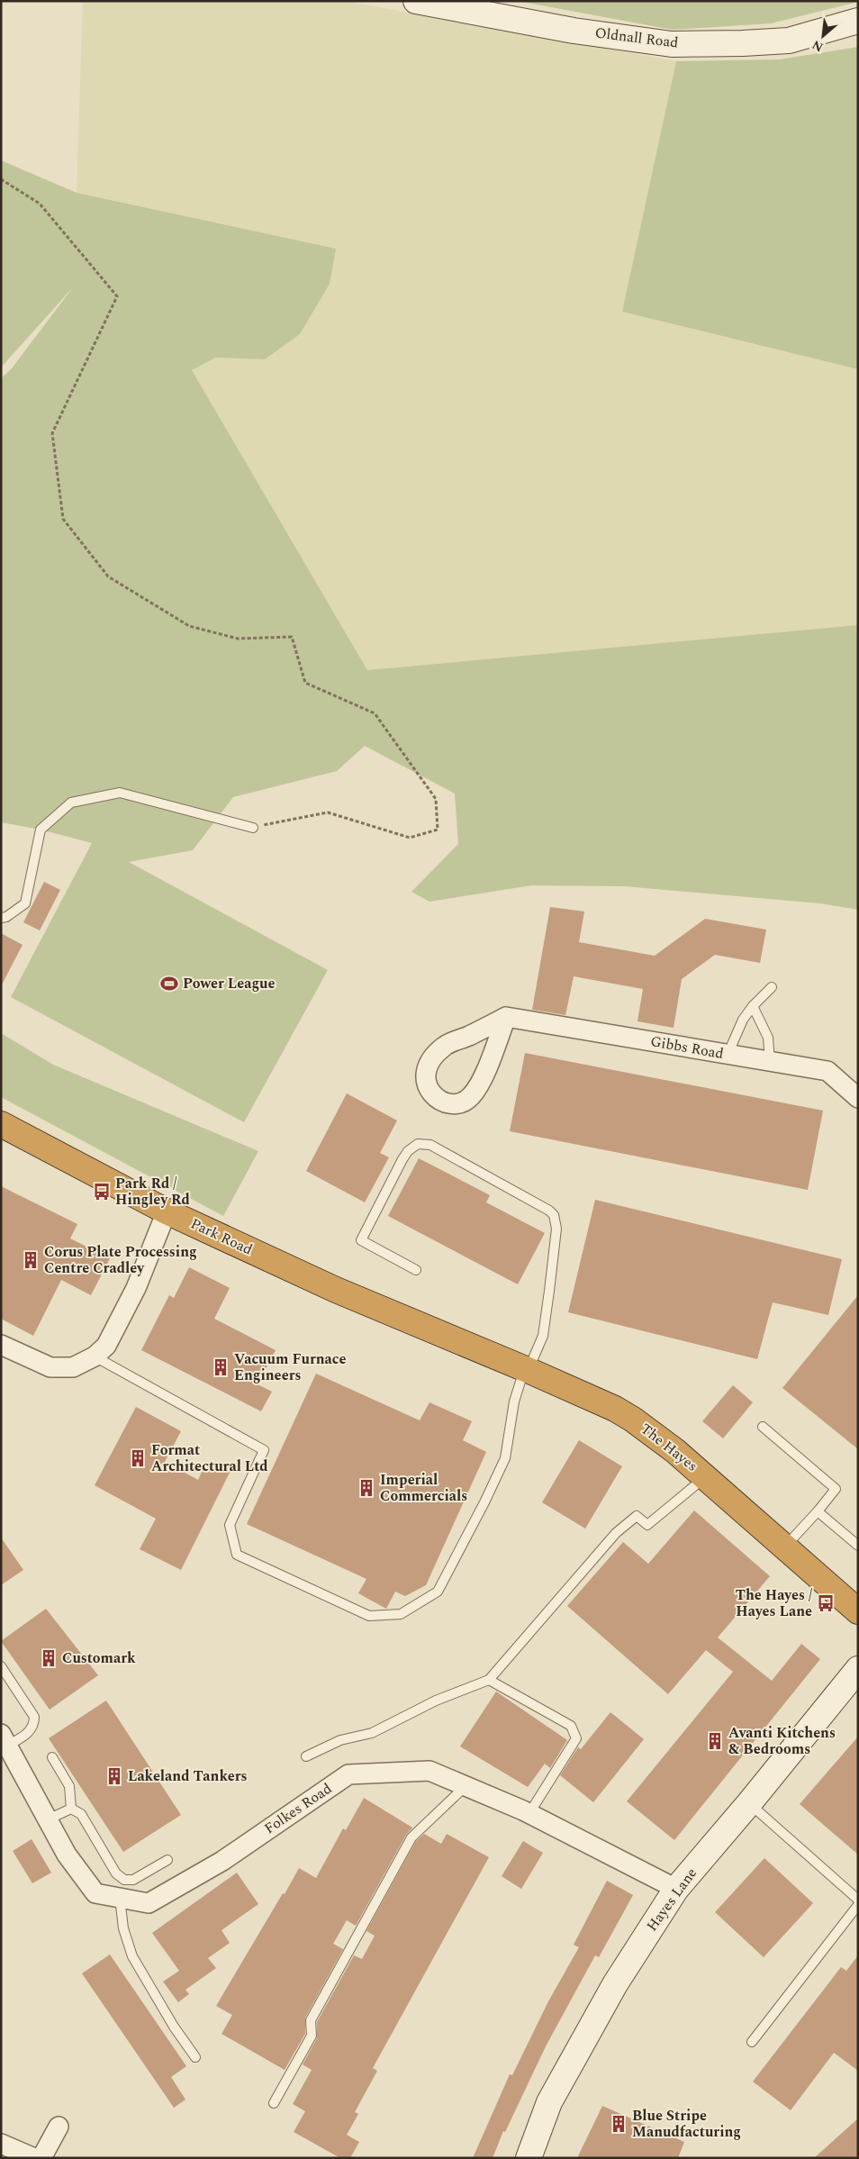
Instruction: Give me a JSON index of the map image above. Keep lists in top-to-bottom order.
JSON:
{
  "streets": {
    "highway": ["Park Road", "The Hayes"],
    "street": [
      "Oldnall Road",
      "Gibbs Road",
      "Folkes Road",
      "Hayes Lane"
    ]
  },
  "crossings": [
    ["Park Road", "The Hayes"],
    ["Folkes Road", "Hayes Lane"]
  ],
  "places": {
    "sports": ["Power League"],
    "bus stop": ["Park Rd / Hingley Rd", "The Hayes / Hayes Lane"],
    "building": [
      "Corus Plate Processing Centre Cradley",
      "Vacuum Furnace Engineers",
      "Format Architectural Ltd",
      "Imperial Commercials",
      "Customark",
      "Avanti Kitchens & Bedrooms",
      "Lakeland Tankers",
      "Blue Stripe Manudfacturing"
    ]
  },
  "north": "bottom left"
}
